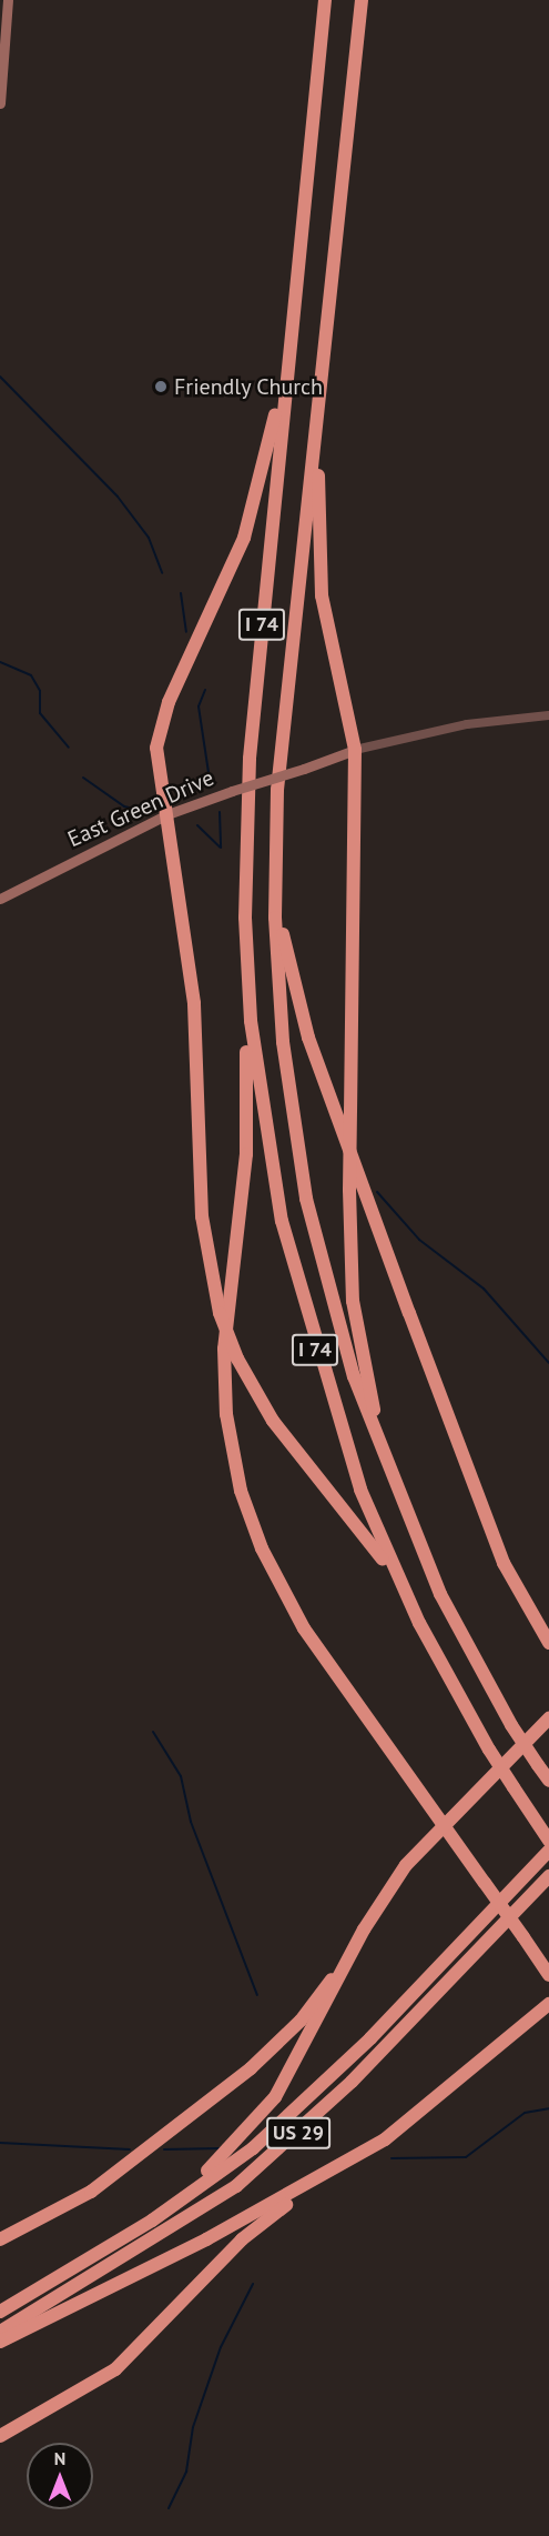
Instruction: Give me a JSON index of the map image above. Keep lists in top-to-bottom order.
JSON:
{
  "streets": {
    "highway": ["I 74", "US 29"],
    "main road": ["East Green Drive"]
  },
  "places": ["Friendly Church"],
  "north": "top"
}
